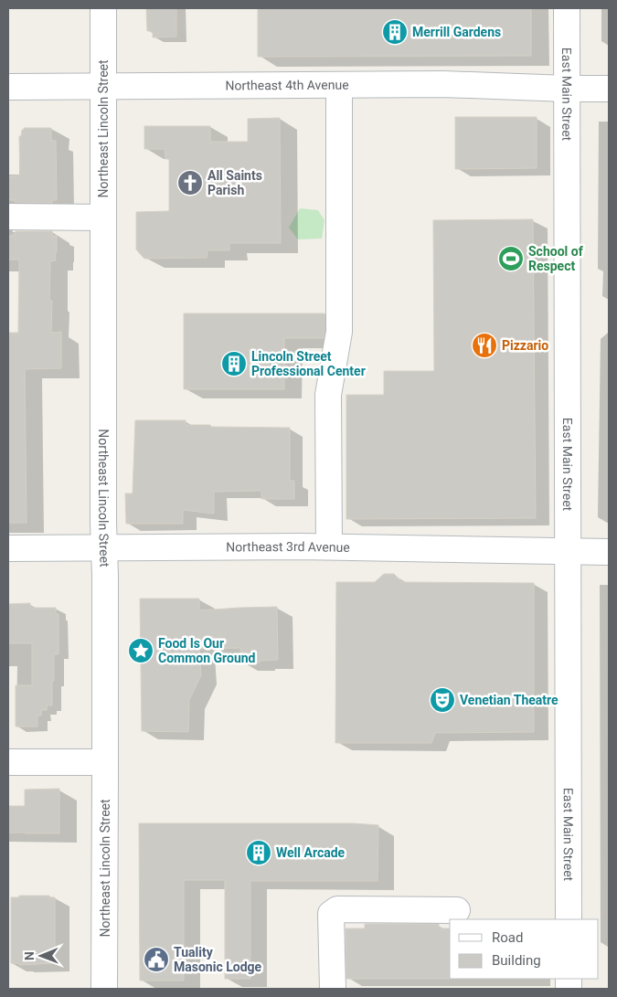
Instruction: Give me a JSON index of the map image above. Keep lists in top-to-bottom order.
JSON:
{
  "streets": {
    "street": [
      "Northeast 4th Avenue",
      "East Main Street",
      "Northeast Lincoln Street",
      "Northeast 3rd Avenue"
    ]
  },
  "crossings": [
    ["Northeast 4th Avenue", "East Main Street"],
    ["Northeast 4th Avenue", "Northeast Lincoln Street"],
    ["East Main Street", "Northeast 3rd Avenue"],
    ["Northeast Lincoln Street", "Northeast 3rd Avenue"]
  ],
  "places": {
    "building": ["Merrill Gardens", "Lincoln Street Professional Center", "Well Arcade"],
    "church": ["All Saints Parish"],
    "sports": ["School of Respect"],
    "restaurant": ["Pizzario"],
    "place": ["Food Is Our Common Ground"],
    "theatre": ["Venetian Theatre"],
    "public building": ["Tuality Masonic Lodge"]
  },
  "legend": ["Road", "Building"],
  "north": "left"
}
